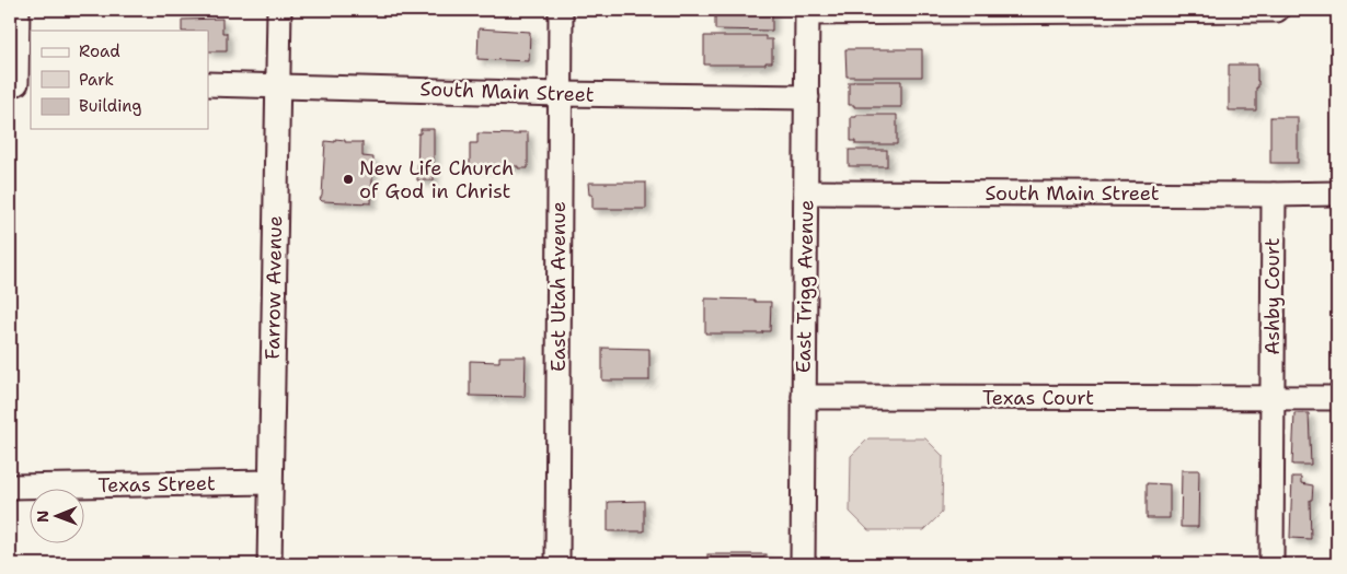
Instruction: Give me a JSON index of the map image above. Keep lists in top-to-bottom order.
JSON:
{
  "streets": {
    "street": [
      "South Main Street",
      "East Utah Avenue",
      "East Trigg Avenue",
      "Farrow Avenue",
      "Ashby Court",
      "Texas Court",
      "Texas Street"
    ]
  },
  "crossings": [
    ["South Main Street", "East Utah Avenue"],
    ["South Main Street", "East Trigg Avenue"],
    ["South Main Street", "Farrow Avenue"],
    ["South Main Street", "Ashby Court"],
    ["East Trigg Avenue", "Texas Court"],
    ["Farrow Avenue", "Texas Street"],
    ["Ashby Court", "Texas Court"]
  ],
  "places": ["New Life Church of God in Christ"],
  "legend": ["Road", "Park", "Building"],
  "north": "left"
}
